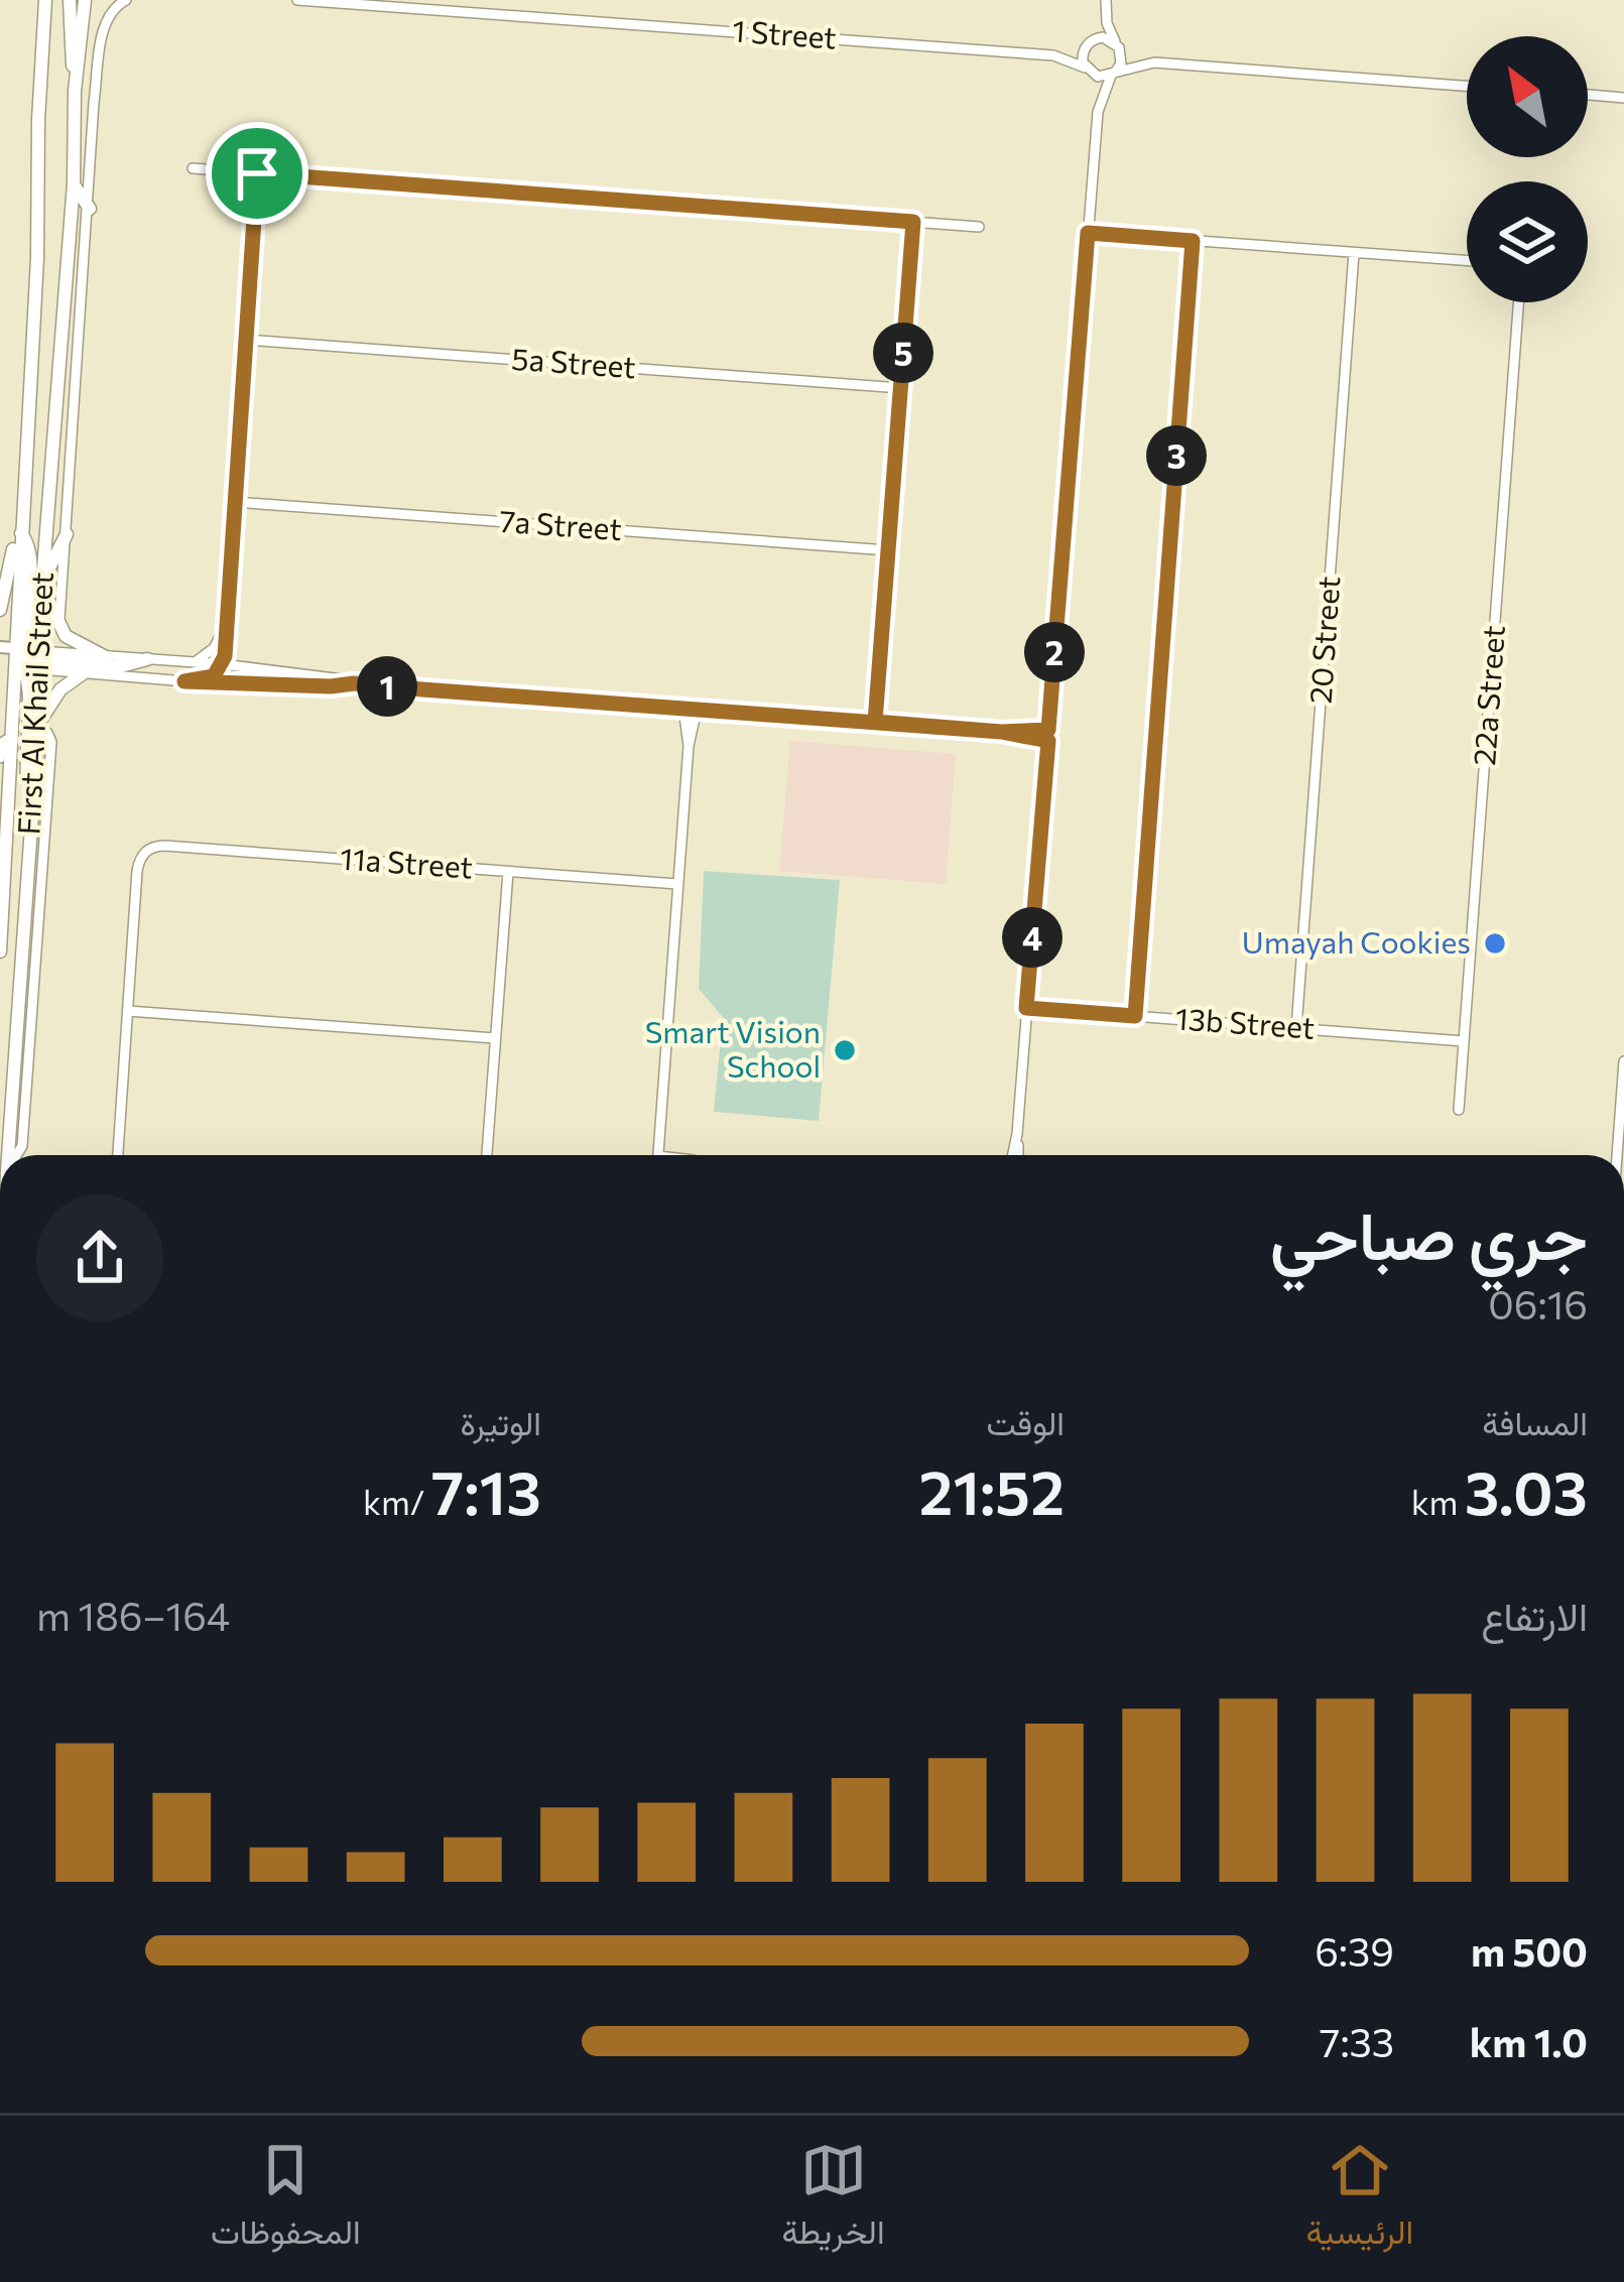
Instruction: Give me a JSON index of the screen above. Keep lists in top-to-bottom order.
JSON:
{
  "streets": {
    "main road": ["First Al Khail Street"],
    "street": [
      "1 Street",
      "5a Street",
      "7a Street",
      "20 Street",
      "22a Street",
      "11a Street",
      "13b Street"
    ]
  },
  "crossings": [
    ["20 Street", "13b Street"],
    ["22a Street", "13b Street"]
  ],
  "places": ["Umayah Cookies", "Smart Vision School"],
  "north": "top left",
  "page": {
    "pins": [
      "5",
      "3",
      "2",
      "1",
      "4"
    ],
    "heading": ["جري صباحي", "06:16"],
    "stats": [
      ["المسافة", "3.03 km"],
      ["الوقت", "21:52"],
      ["الوتيرة", "7:13 /km"]
    ],
    "chart": ["الارتفاع", "164–186 m"],
    "list": [
      {
        "name": "500 m",
        "note": "6:39"
      },
      {
        "name": "1.0 km",
        "note": "7:33"
      }
    ],
    "tabs": ["الرئيسية", "الخريطة", "المحفوظات"]
  }
}
